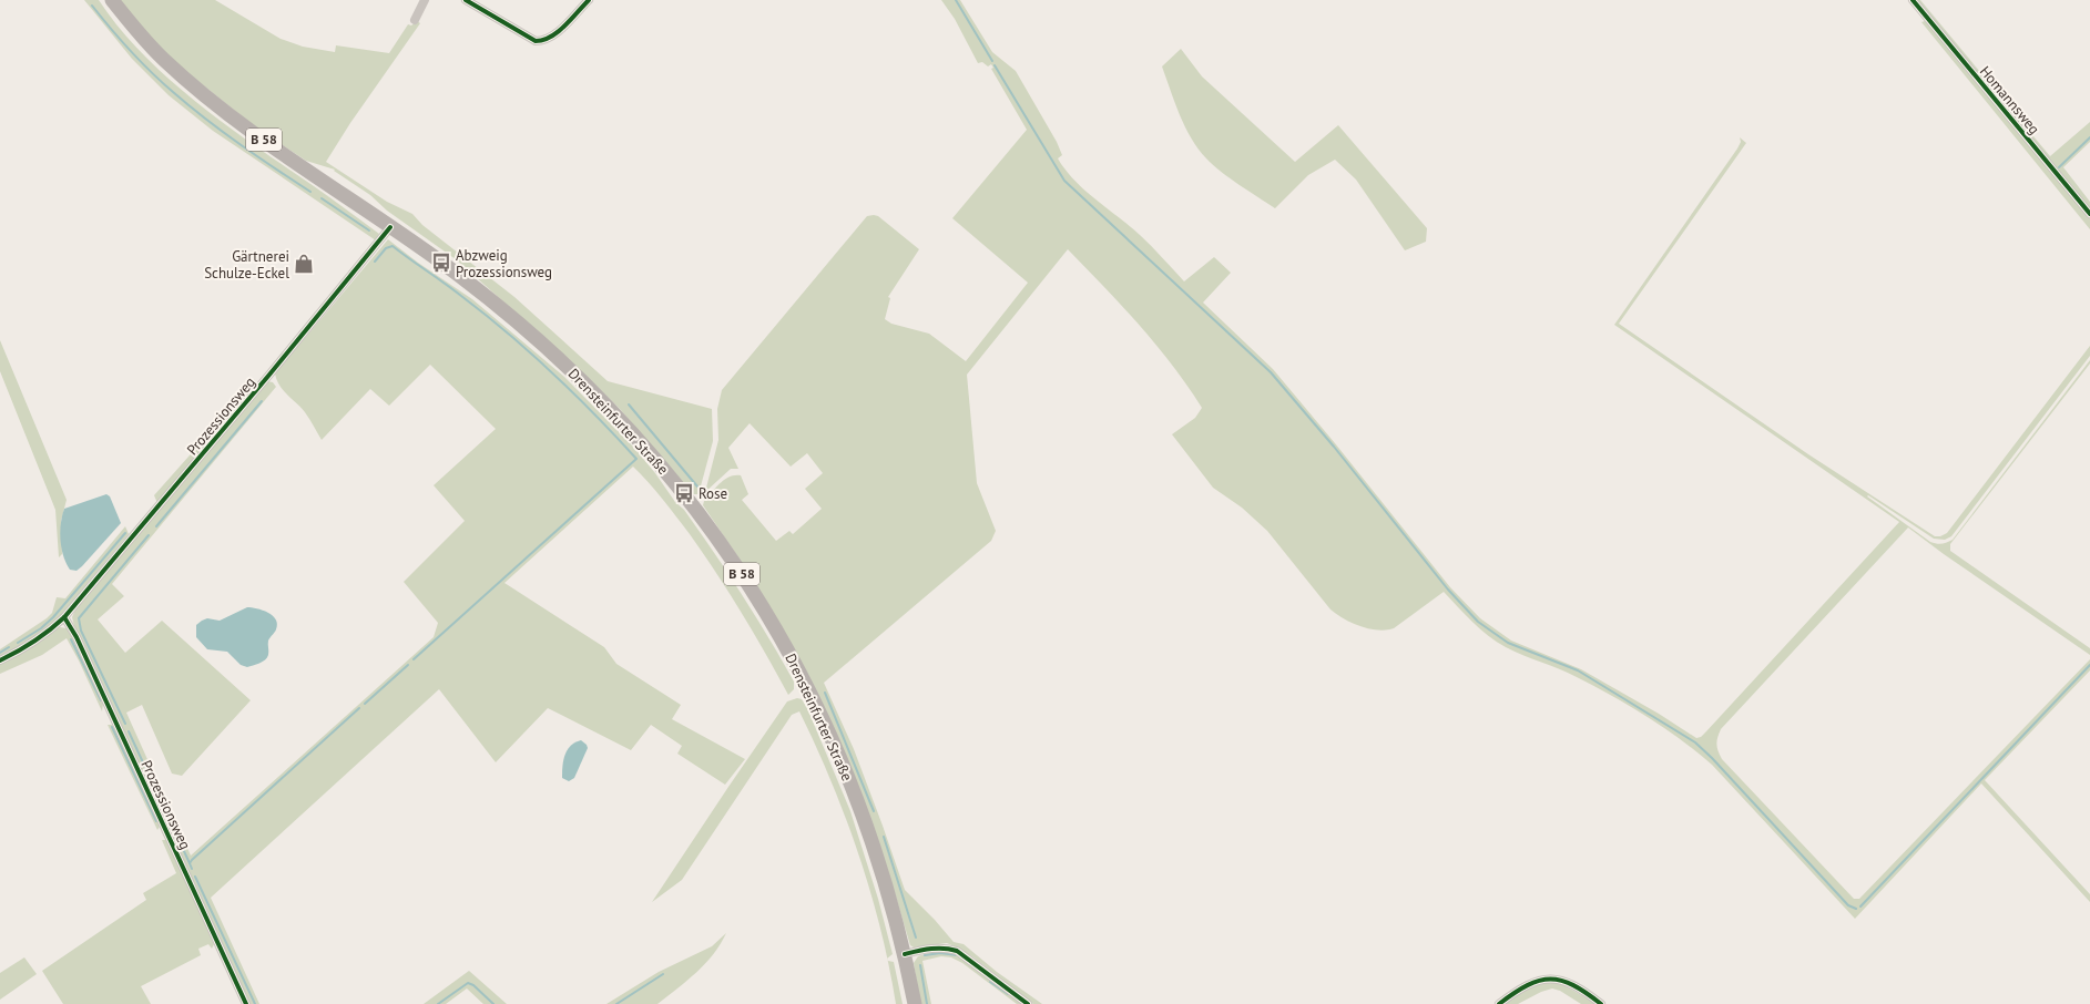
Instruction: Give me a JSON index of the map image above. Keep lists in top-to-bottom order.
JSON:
{
  "streets": {
    "main road": ["B 58", "Drensteinfurter Straße"],
    "street": ["Homannsweg", "Prozessionsweg"]
  },
  "crossings": [
    ["Prozessionsweg", "Drensteinfurter Straße"]
  ],
  "places": {
    "bus stop": ["Abzweig Prozessionsweg", "Rose"],
    "shop": ["Gärtnerei Schulze-Eckel"]
  }
}
